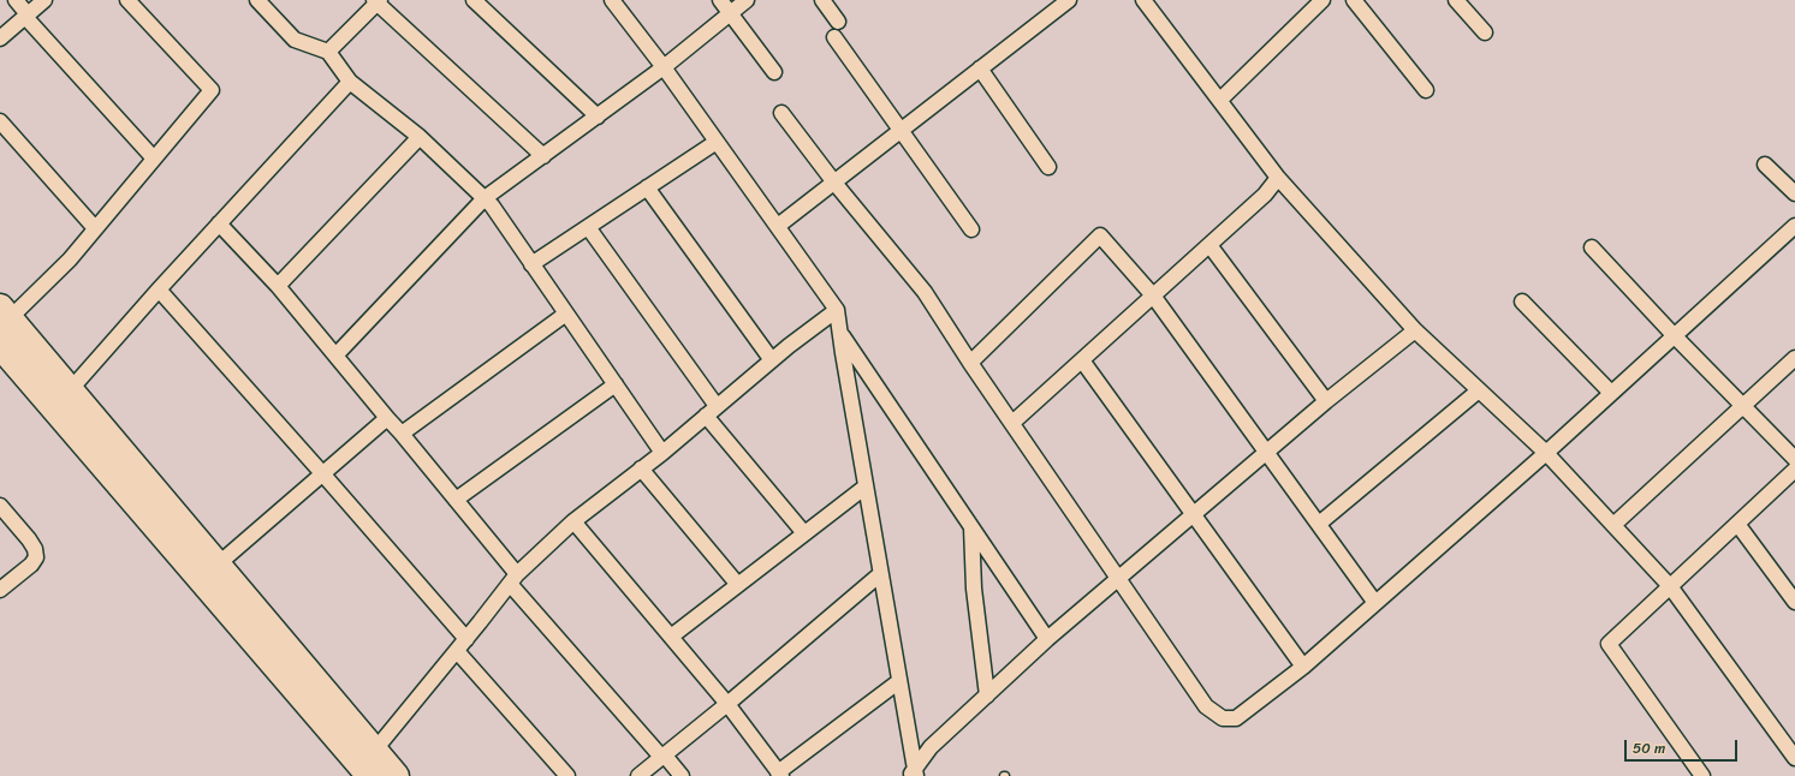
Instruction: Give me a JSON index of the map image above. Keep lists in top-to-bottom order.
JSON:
{
  "scale_bar": "50 m"
}
